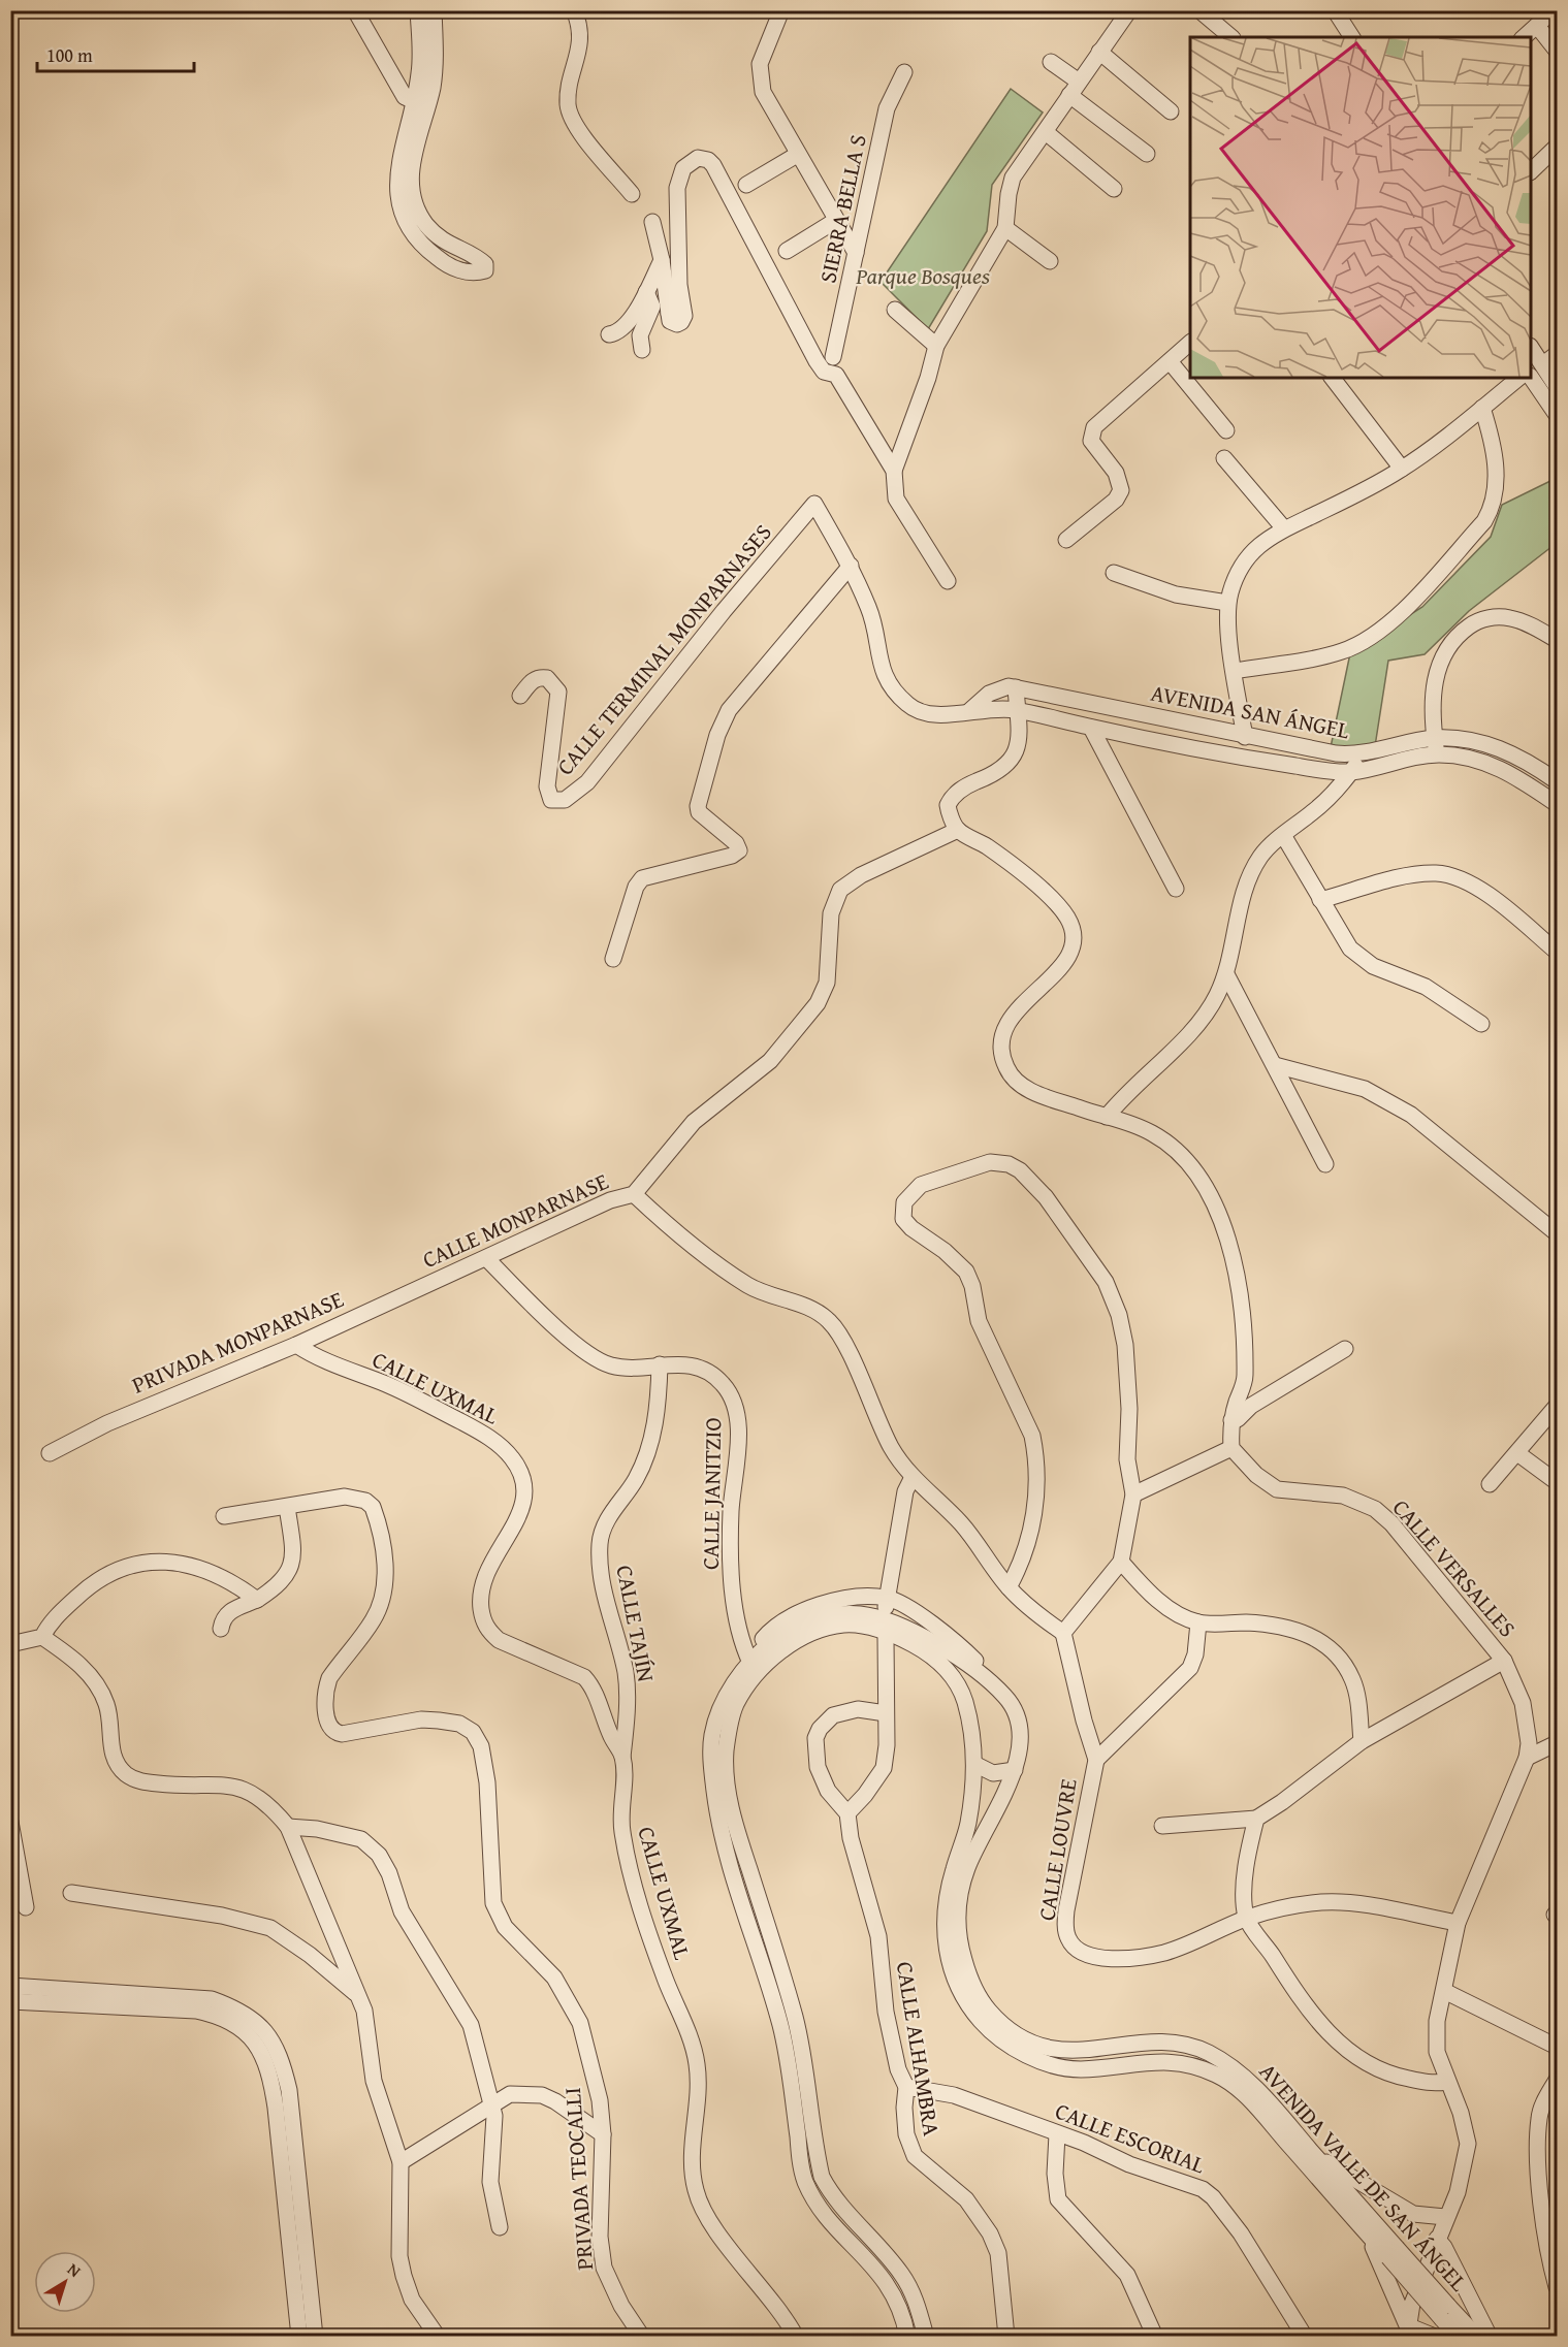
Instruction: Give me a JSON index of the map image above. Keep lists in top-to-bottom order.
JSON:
{
  "streets": {
    "street": [
      "SIERRA BELLA S",
      "CALLE TERMINAL MONPARNASES",
      "AVENIDA SAN ÁNGEL",
      "CALLE MONPARNASE",
      "PRIVADA MONPARNASE",
      "CALLE UXMAL",
      "CALLE JANITZIO",
      "CALLE VERSALLES",
      "CALLE TAJÍN",
      "CALLE LOUVRE",
      "CALLE ALHAMBRA",
      "CALLE ESCORIAL",
      "AVENIDA VALLE DE SAN ÁNGEL",
      "PRIVADA TEOCALLI"
    ]
  },
  "crossings": [
    ["CALLE TERMINAL MONPARNASES", "AVENIDA SAN ÁNGEL"],
    ["CALLE MONPARNASE", "PRIVADA MONPARNASE"],
    ["CALLE MONPARNASE", "CALLE JANITZIO"],
    ["PRIVADA MONPARNASE", "CALLE UXMAL"],
    ["CALLE UXMAL", "CALLE TAJÍN"],
    ["CALLE JANITZIO", "CALLE TAJÍN"],
    ["CALLE VERSALLES", "CALLE LOUVRE"],
    ["CALLE ALHAMBRA", "CALLE ESCORIAL"]
  ],
  "parks": ["Parque Bosques"],
  "scale_bar": "100 m",
  "north": "top right"
}
